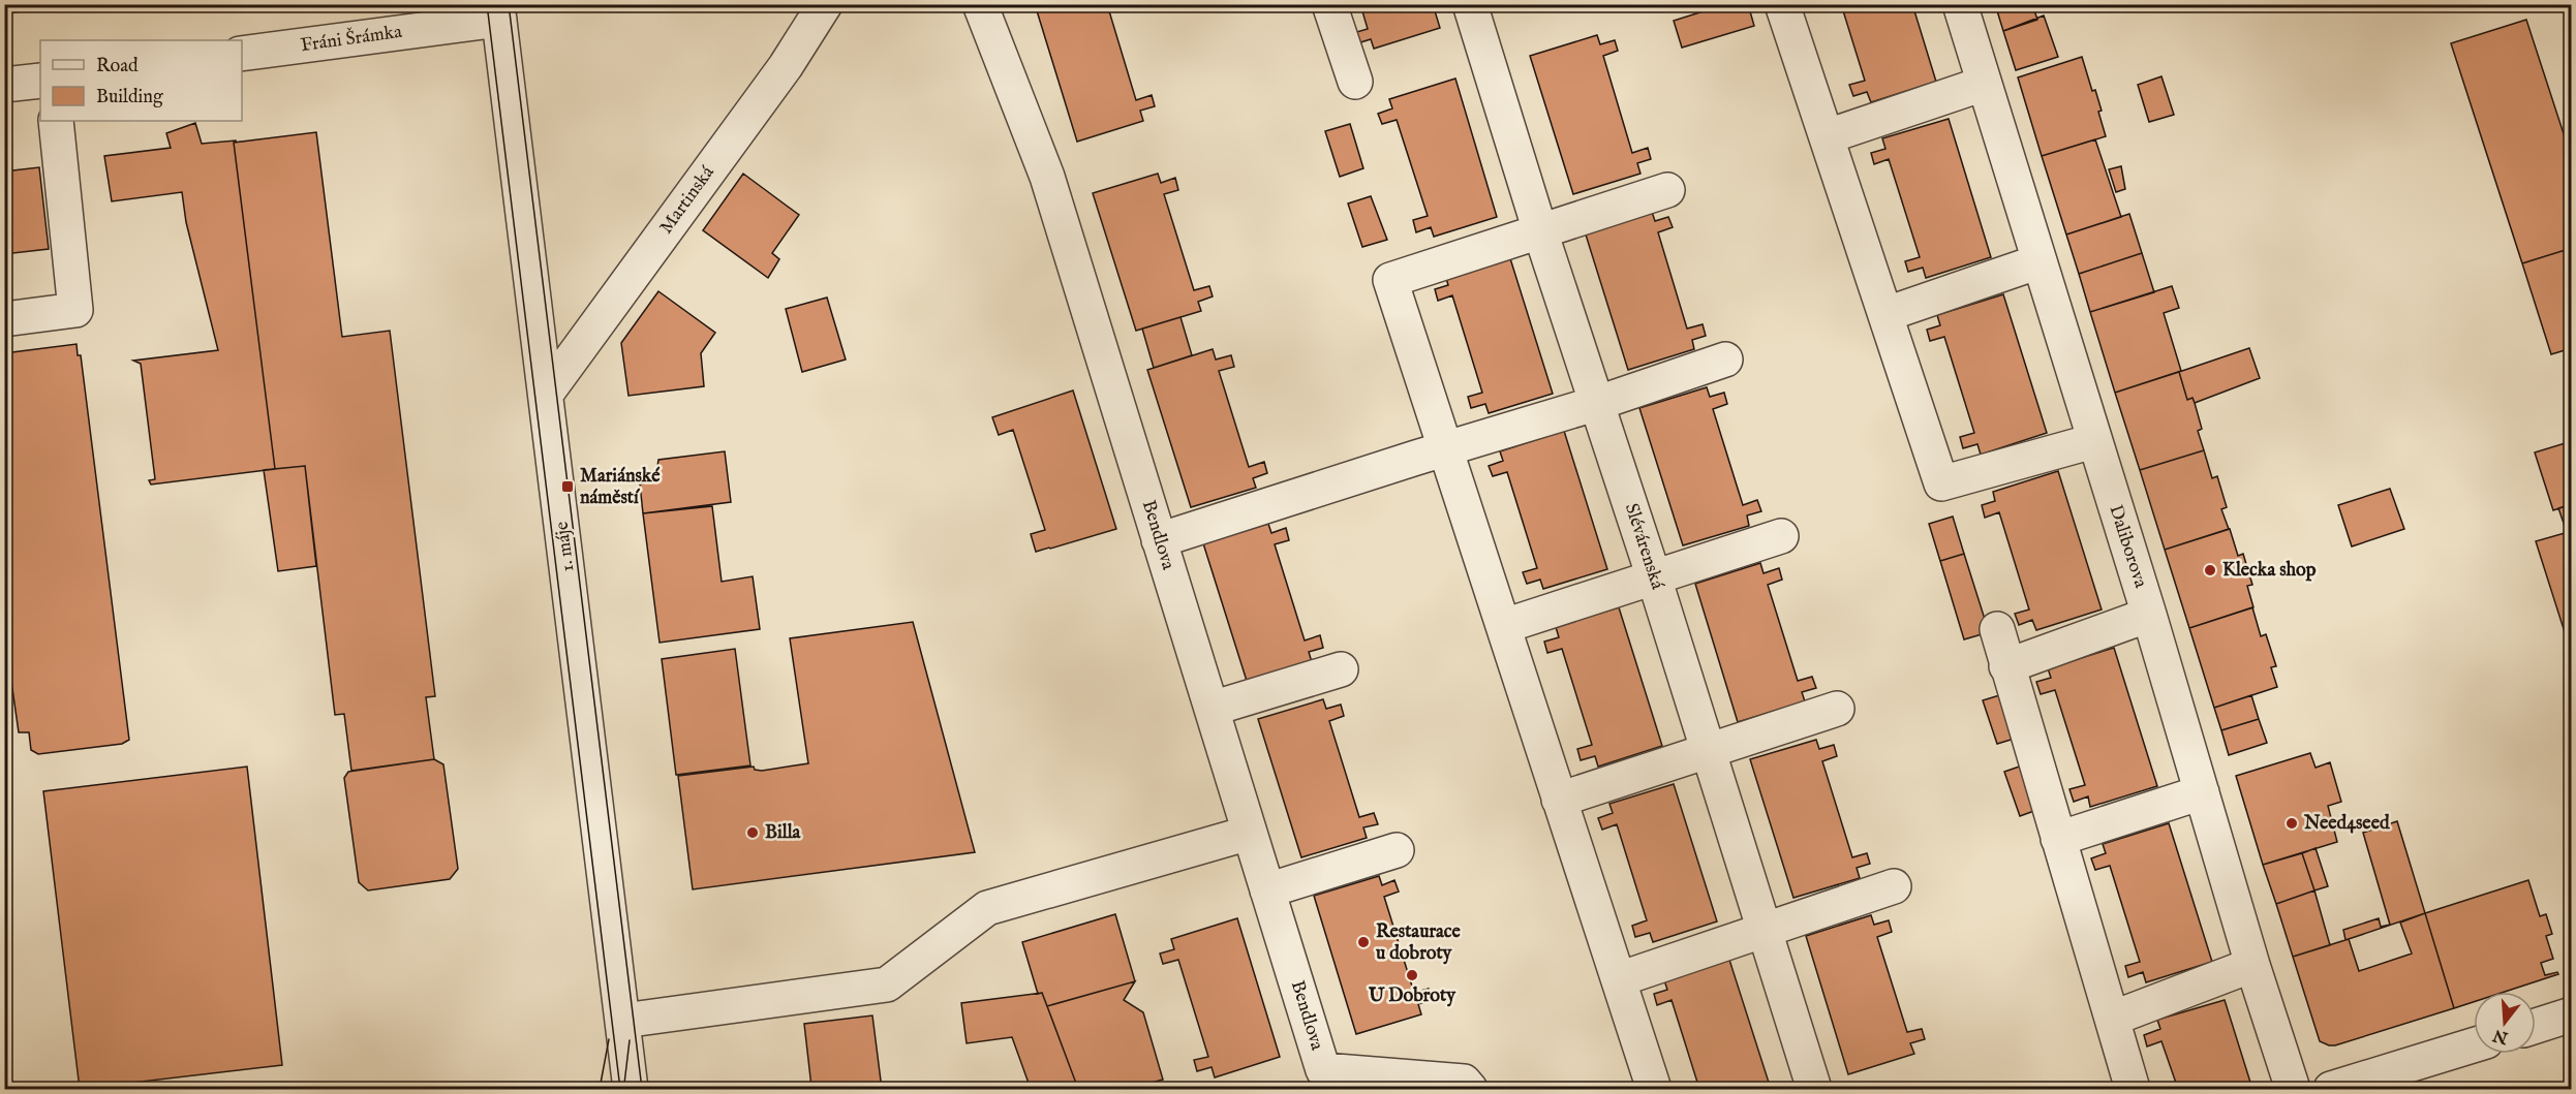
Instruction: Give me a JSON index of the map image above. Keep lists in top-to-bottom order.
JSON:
{
  "streets": {
    "street": [
      "Fráni Šrámka",
      "Martinská",
      "Bendlova",
      "1. máje",
      "Slévárenská",
      "Daliborova"
    ]
  },
  "crossings": [
    ["Fráni Šrámka", "1. máje"],
    ["Martinská", "1. máje"]
  ],
  "places": {
    "transit": ["Mariánské náměstí"],
    "other": [
      "Klecka shop",
      "Need4seed",
      "Billa",
      "Restaurace u dobroty",
      "U Dobroty"
    ]
  },
  "legend": ["Road", "Building"],
  "north": "bottom"
}
